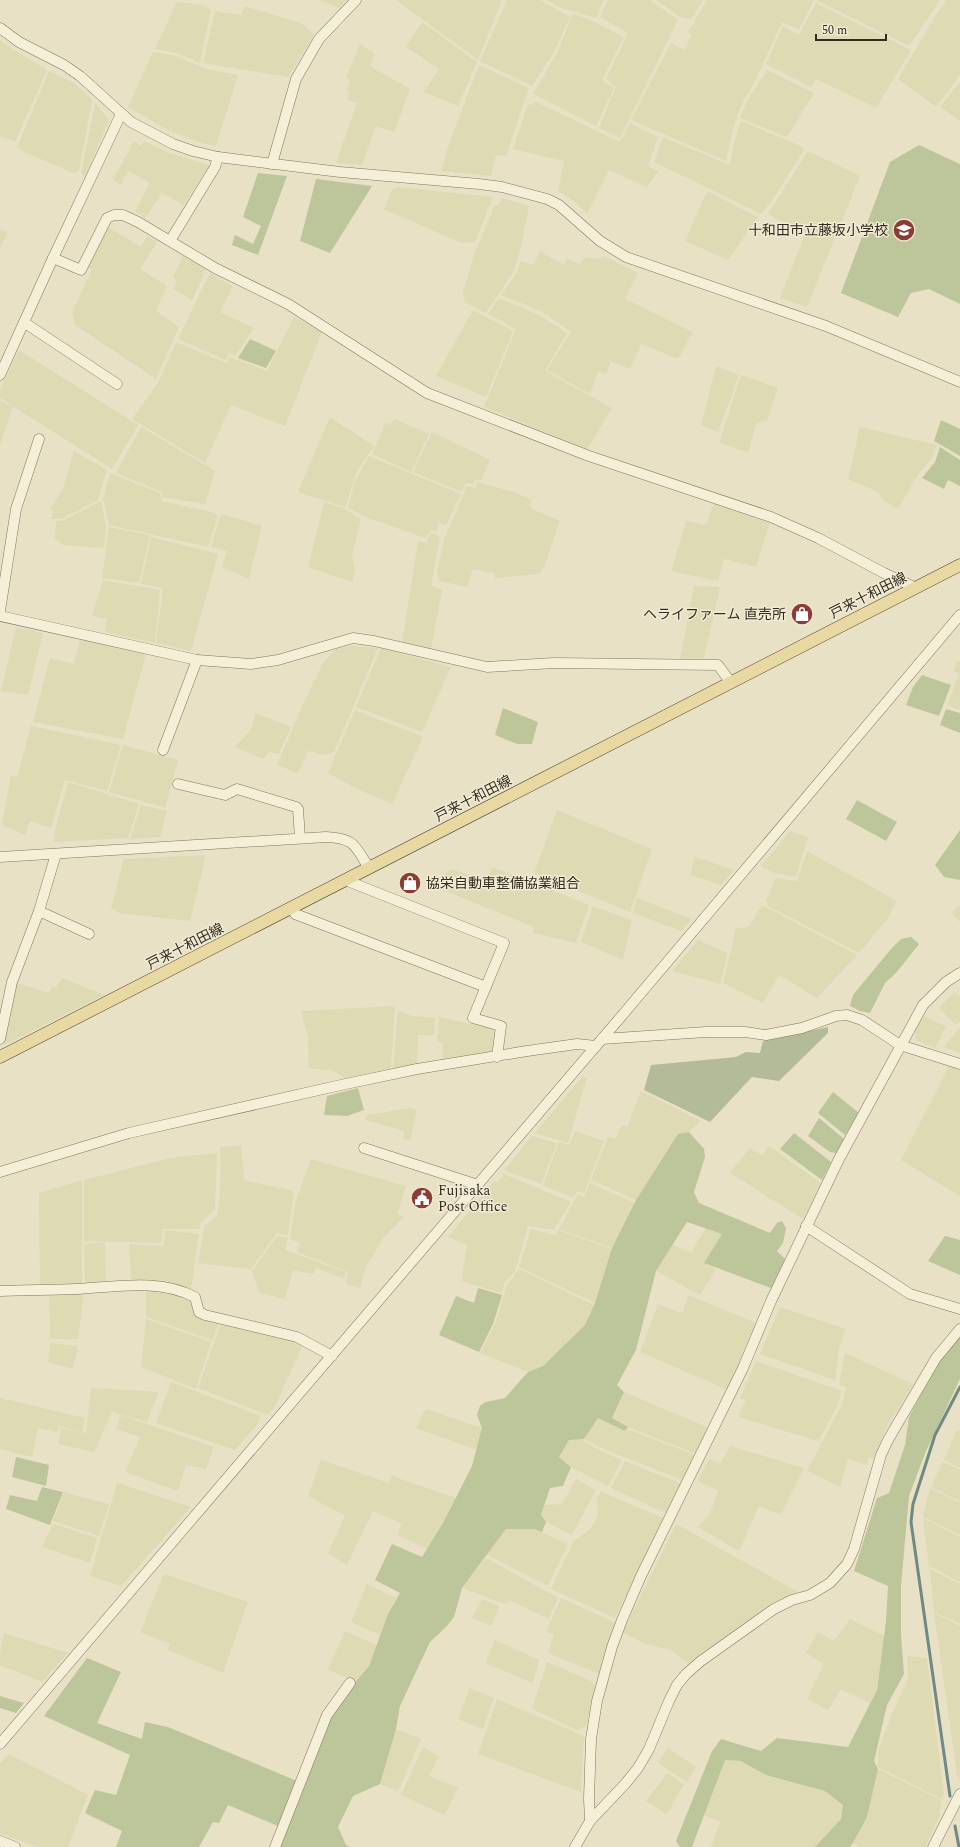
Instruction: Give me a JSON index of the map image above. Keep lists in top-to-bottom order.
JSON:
{
  "streets": {
    "main road": ["戸来十和田線"]
  },
  "places": {
    "school or university": ["十和田市立藤坂小学校"],
    "shop": ["ヘライファーム 直売所", "協栄自動車整備協業組合"],
    "public building": ["Fujisaka Post Office"]
  },
  "scale_bar": "50 m"
}
